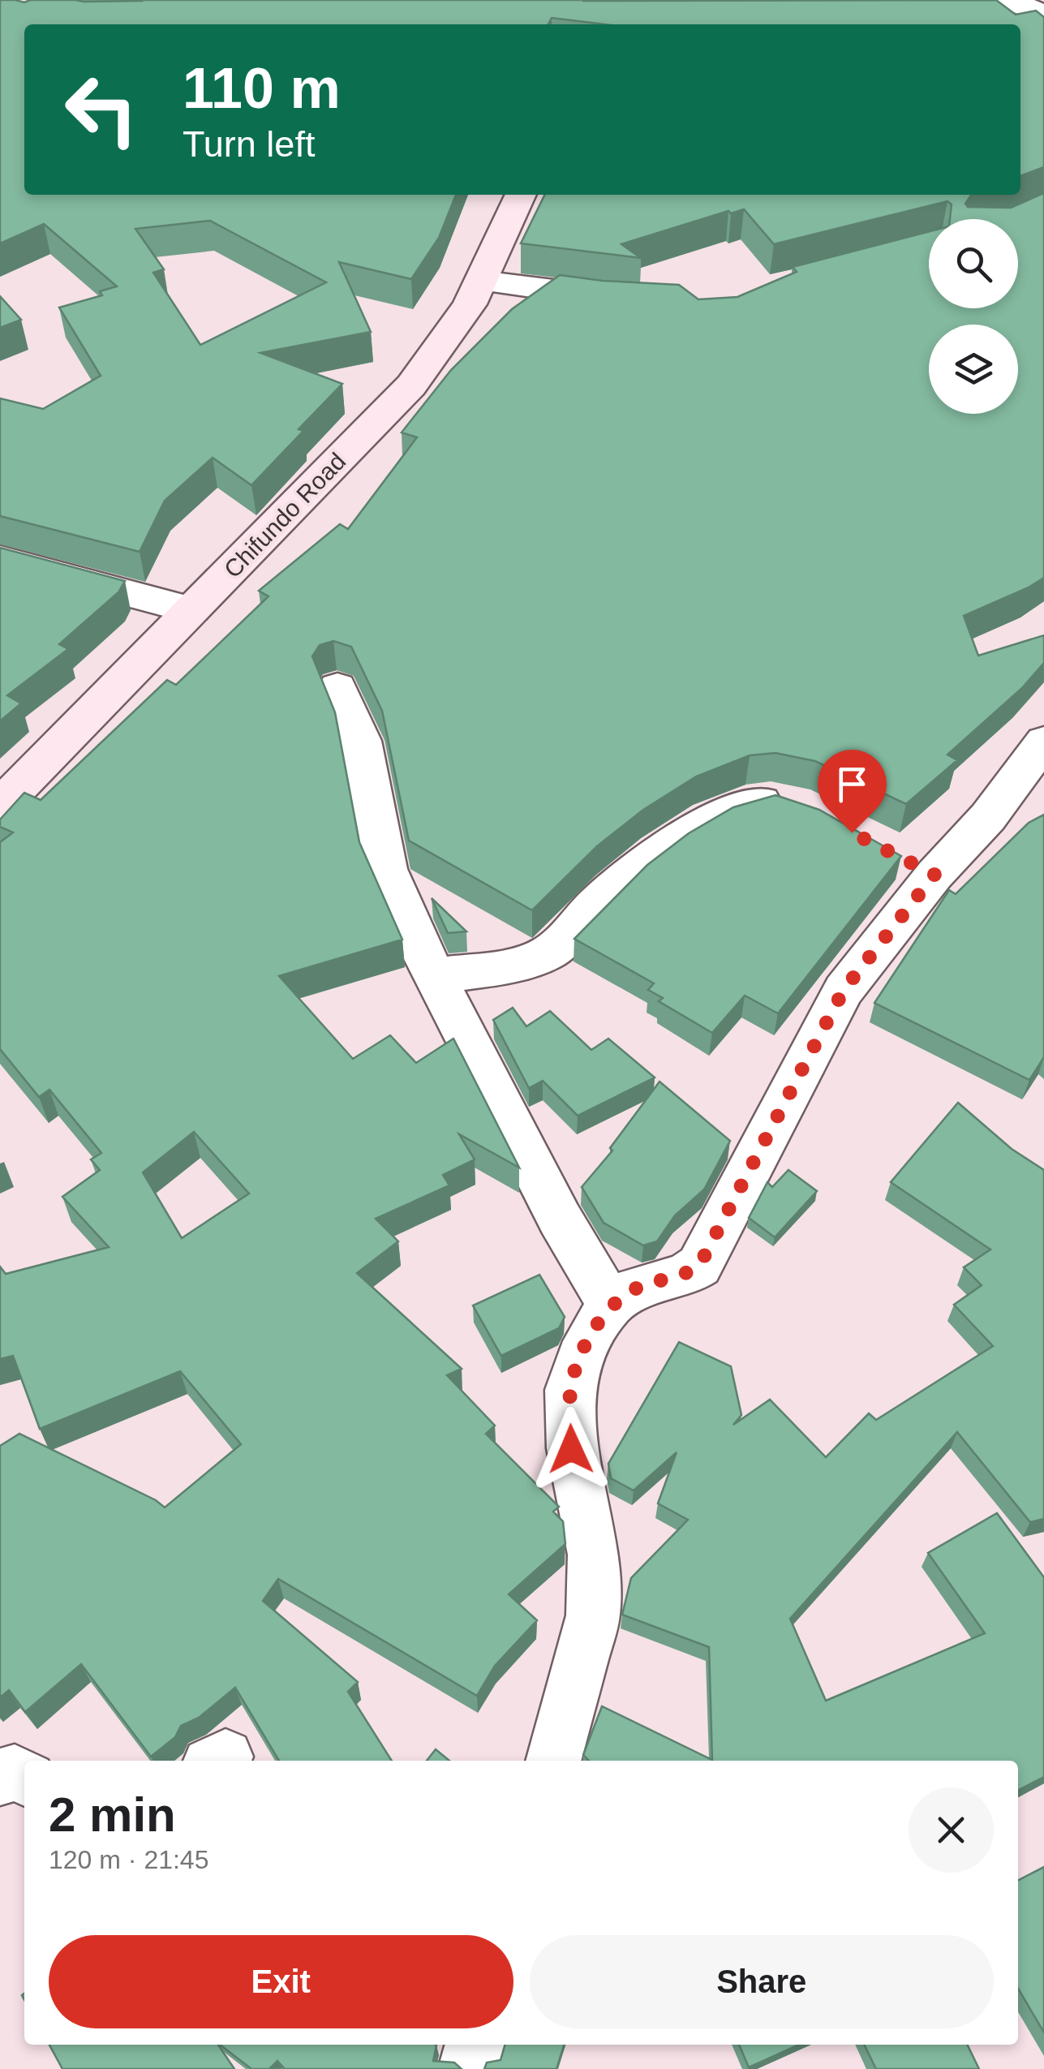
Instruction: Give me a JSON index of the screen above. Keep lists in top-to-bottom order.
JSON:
{
  "streets": {
    "street": ["Chifundo Road"]
  },
  "page": {
    "turn": ["110 m", "Turn left"],
    "heading": ["2 min", "120 m · 21:45"],
    "buttons": ["Exit", "Share"]
  }
}
